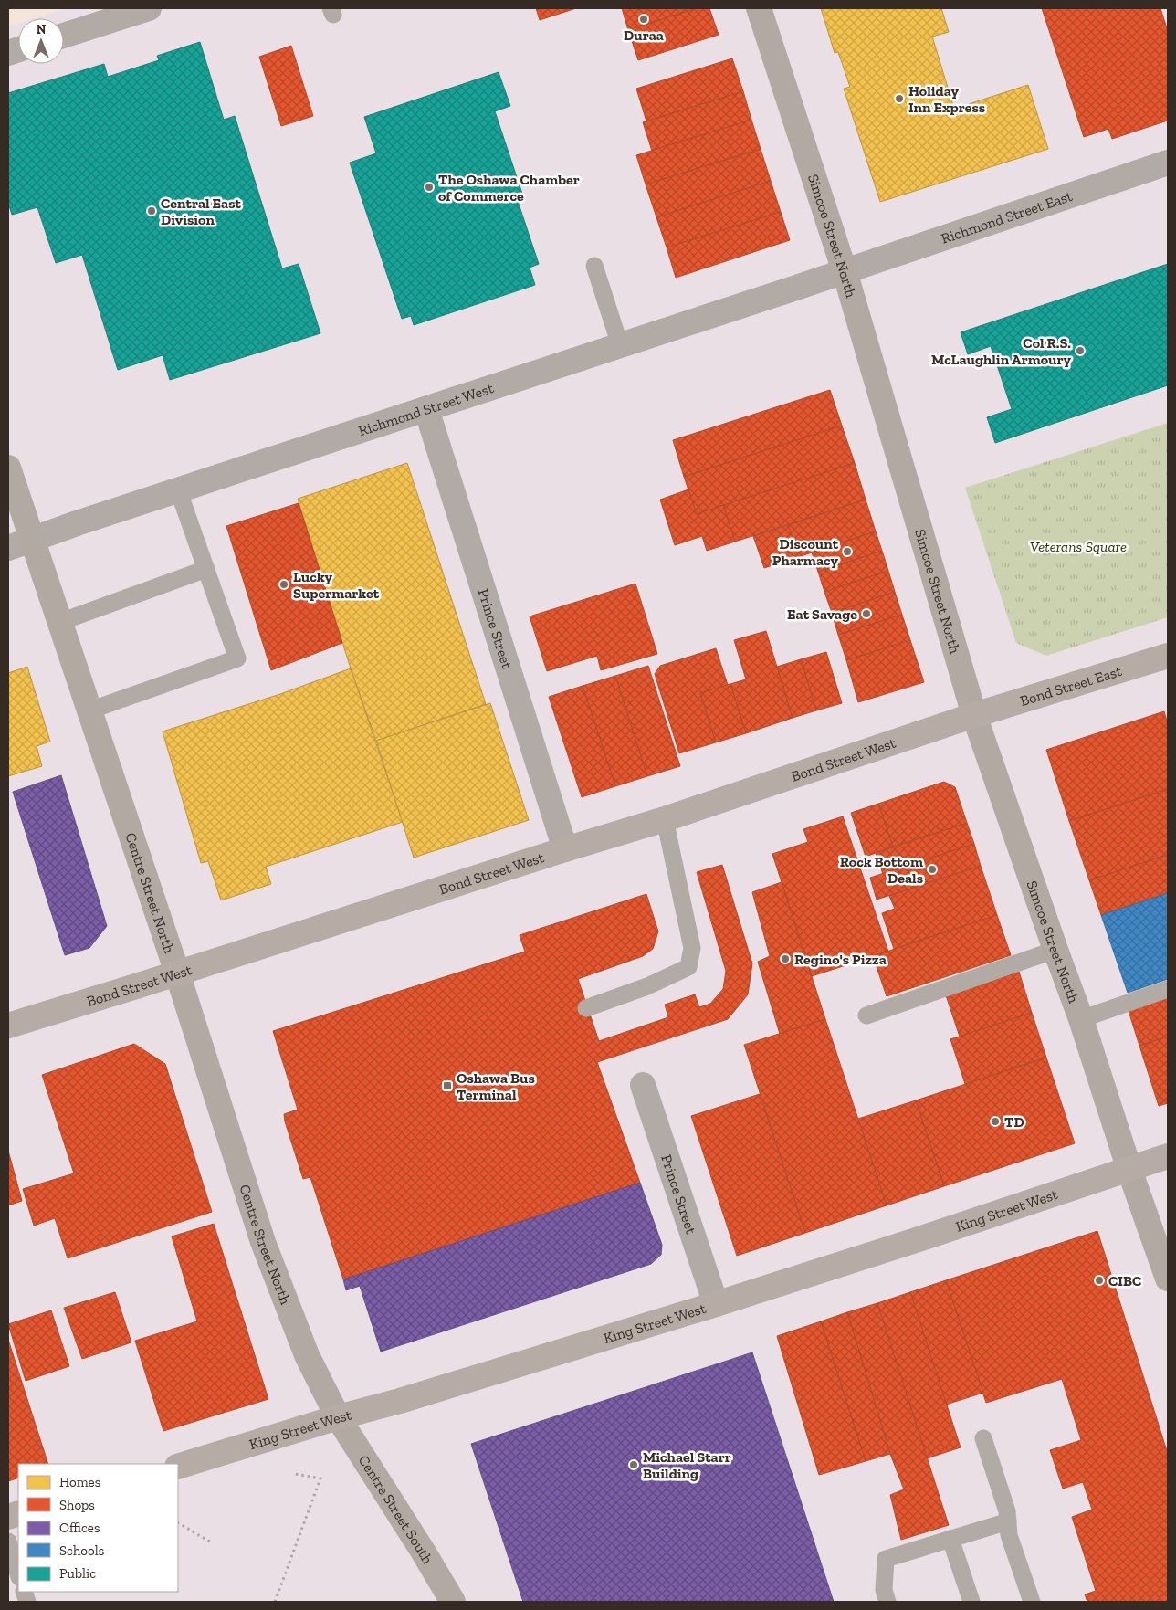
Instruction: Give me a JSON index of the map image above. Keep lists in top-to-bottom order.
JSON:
{
  "streets": {
    "main road": [
      "Simcoe Street North",
      "Bond Street East",
      "Bond Street West",
      "Centre Street North",
      "King Street West",
      "Centre Street South"
    ],
    "street": ["Richmond Street East", "Richmond Street West", "Prince Street"]
  },
  "crossings": [
    ["Richmond Street East", "Simcoe Street North"],
    ["Richmond Street East", "Richmond Street West"],
    ["Simcoe Street North", "Richmond Street West"],
    ["Simcoe Street North", "Bond Street East"],
    ["Simcoe Street North", "Bond Street West"],
    ["Simcoe Street North", "King Street West"],
    ["Richmond Street West", "Prince Street"],
    ["Richmond Street West", "Centre Street North"],
    ["Prince Street", "Bond Street West"],
    ["Prince Street", "King Street West"],
    ["Bond Street East", "Bond Street West"],
    ["Bond Street West", "Centre Street North"],
    ["Centre Street North", "King Street West"],
    ["Centre Street North", "Centre Street South"],
    ["King Street West", "Centre Street South"]
  ],
  "parks": ["Veterans Square"],
  "places": {
    "other": [
      "Duraa",
      "Holiday Inn Express",
      "The Oshawa Chamber of Commerce",
      "Central East Division",
      "Col R.S. McLaughlin Armoury",
      "Discount Pharmacy",
      "Lucky Supermarket",
      "Eat Savage",
      "Rock Bottom Deals",
      "Regino's Pizza",
      "TD",
      "CIBC",
      "Michael Starr Building"
    ],
    "transit": ["Oshawa Bus Terminal"]
  },
  "legend": [
    "Homes",
    "Shops",
    "Offices",
    "Schools",
    "Public"
  ],
  "north": "top"
}
